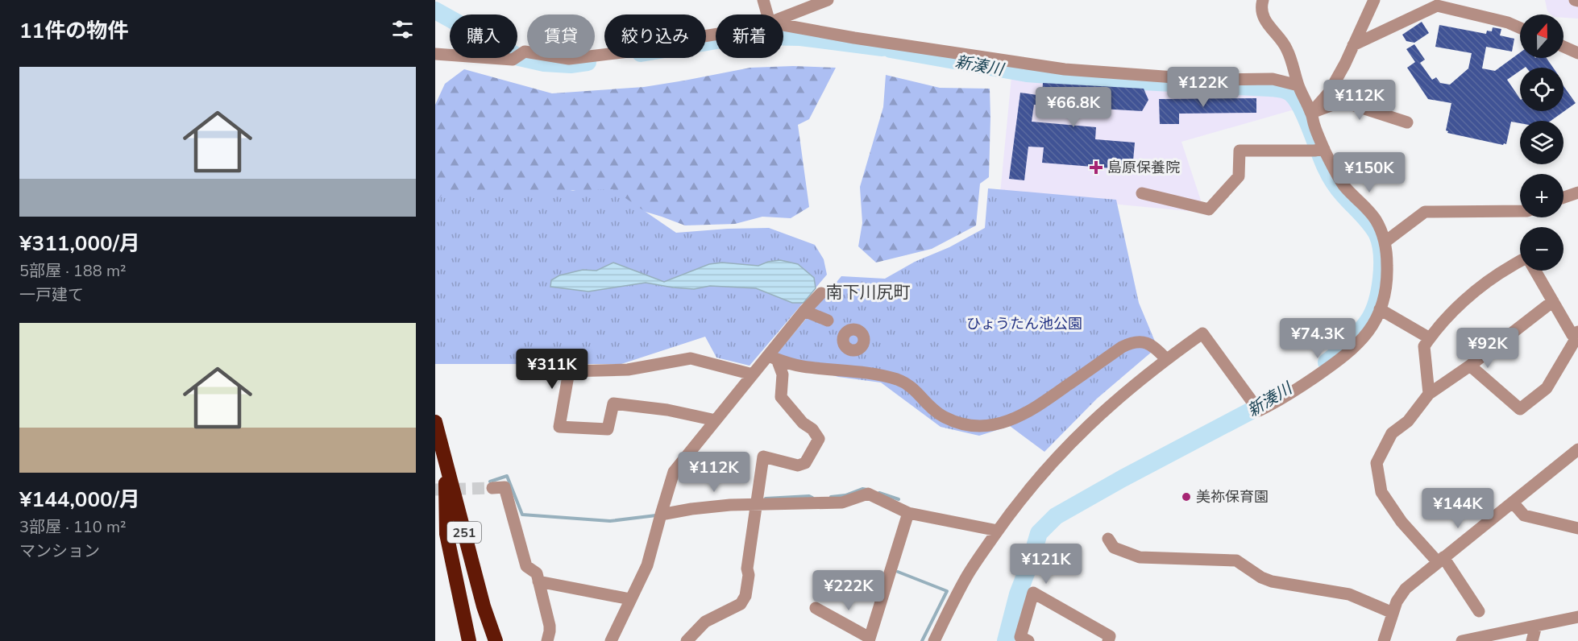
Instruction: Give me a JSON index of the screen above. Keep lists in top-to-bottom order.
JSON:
{
  "streets": {
    "highway": ["251"]
  },
  "districts": ["南下川尻町"],
  "water": ["新湊川"],
  "parks": ["ひょうたん池公園"],
  "places": {
    "health": ["島原保養院"],
    "other": ["美祢保育園"]
  },
  "north": "top",
  "page": {
    "heading": "11件の物件",
    "map_buttons": ["+", "−"],
    "chip": [
      "購入",
      "賃貸",
      "絞り込み",
      "新着"
    ],
    "list": [
      {
        "name": "¥311,000/月",
        "note": "5部屋 · 188 m² · 一戸建て"
      },
      {
        "name": "¥144,000/月",
        "note": "3部屋 · 110 m² · マンション"
      }
    ],
    "price": [
      "¥122K",
      "¥112K",
      "¥66.8K",
      "¥150K",
      "¥74.3K",
      "¥92K",
      "¥311K",
      "¥112K",
      "¥144K",
      "¥121K",
      "¥222K"
    ]
  }
}
